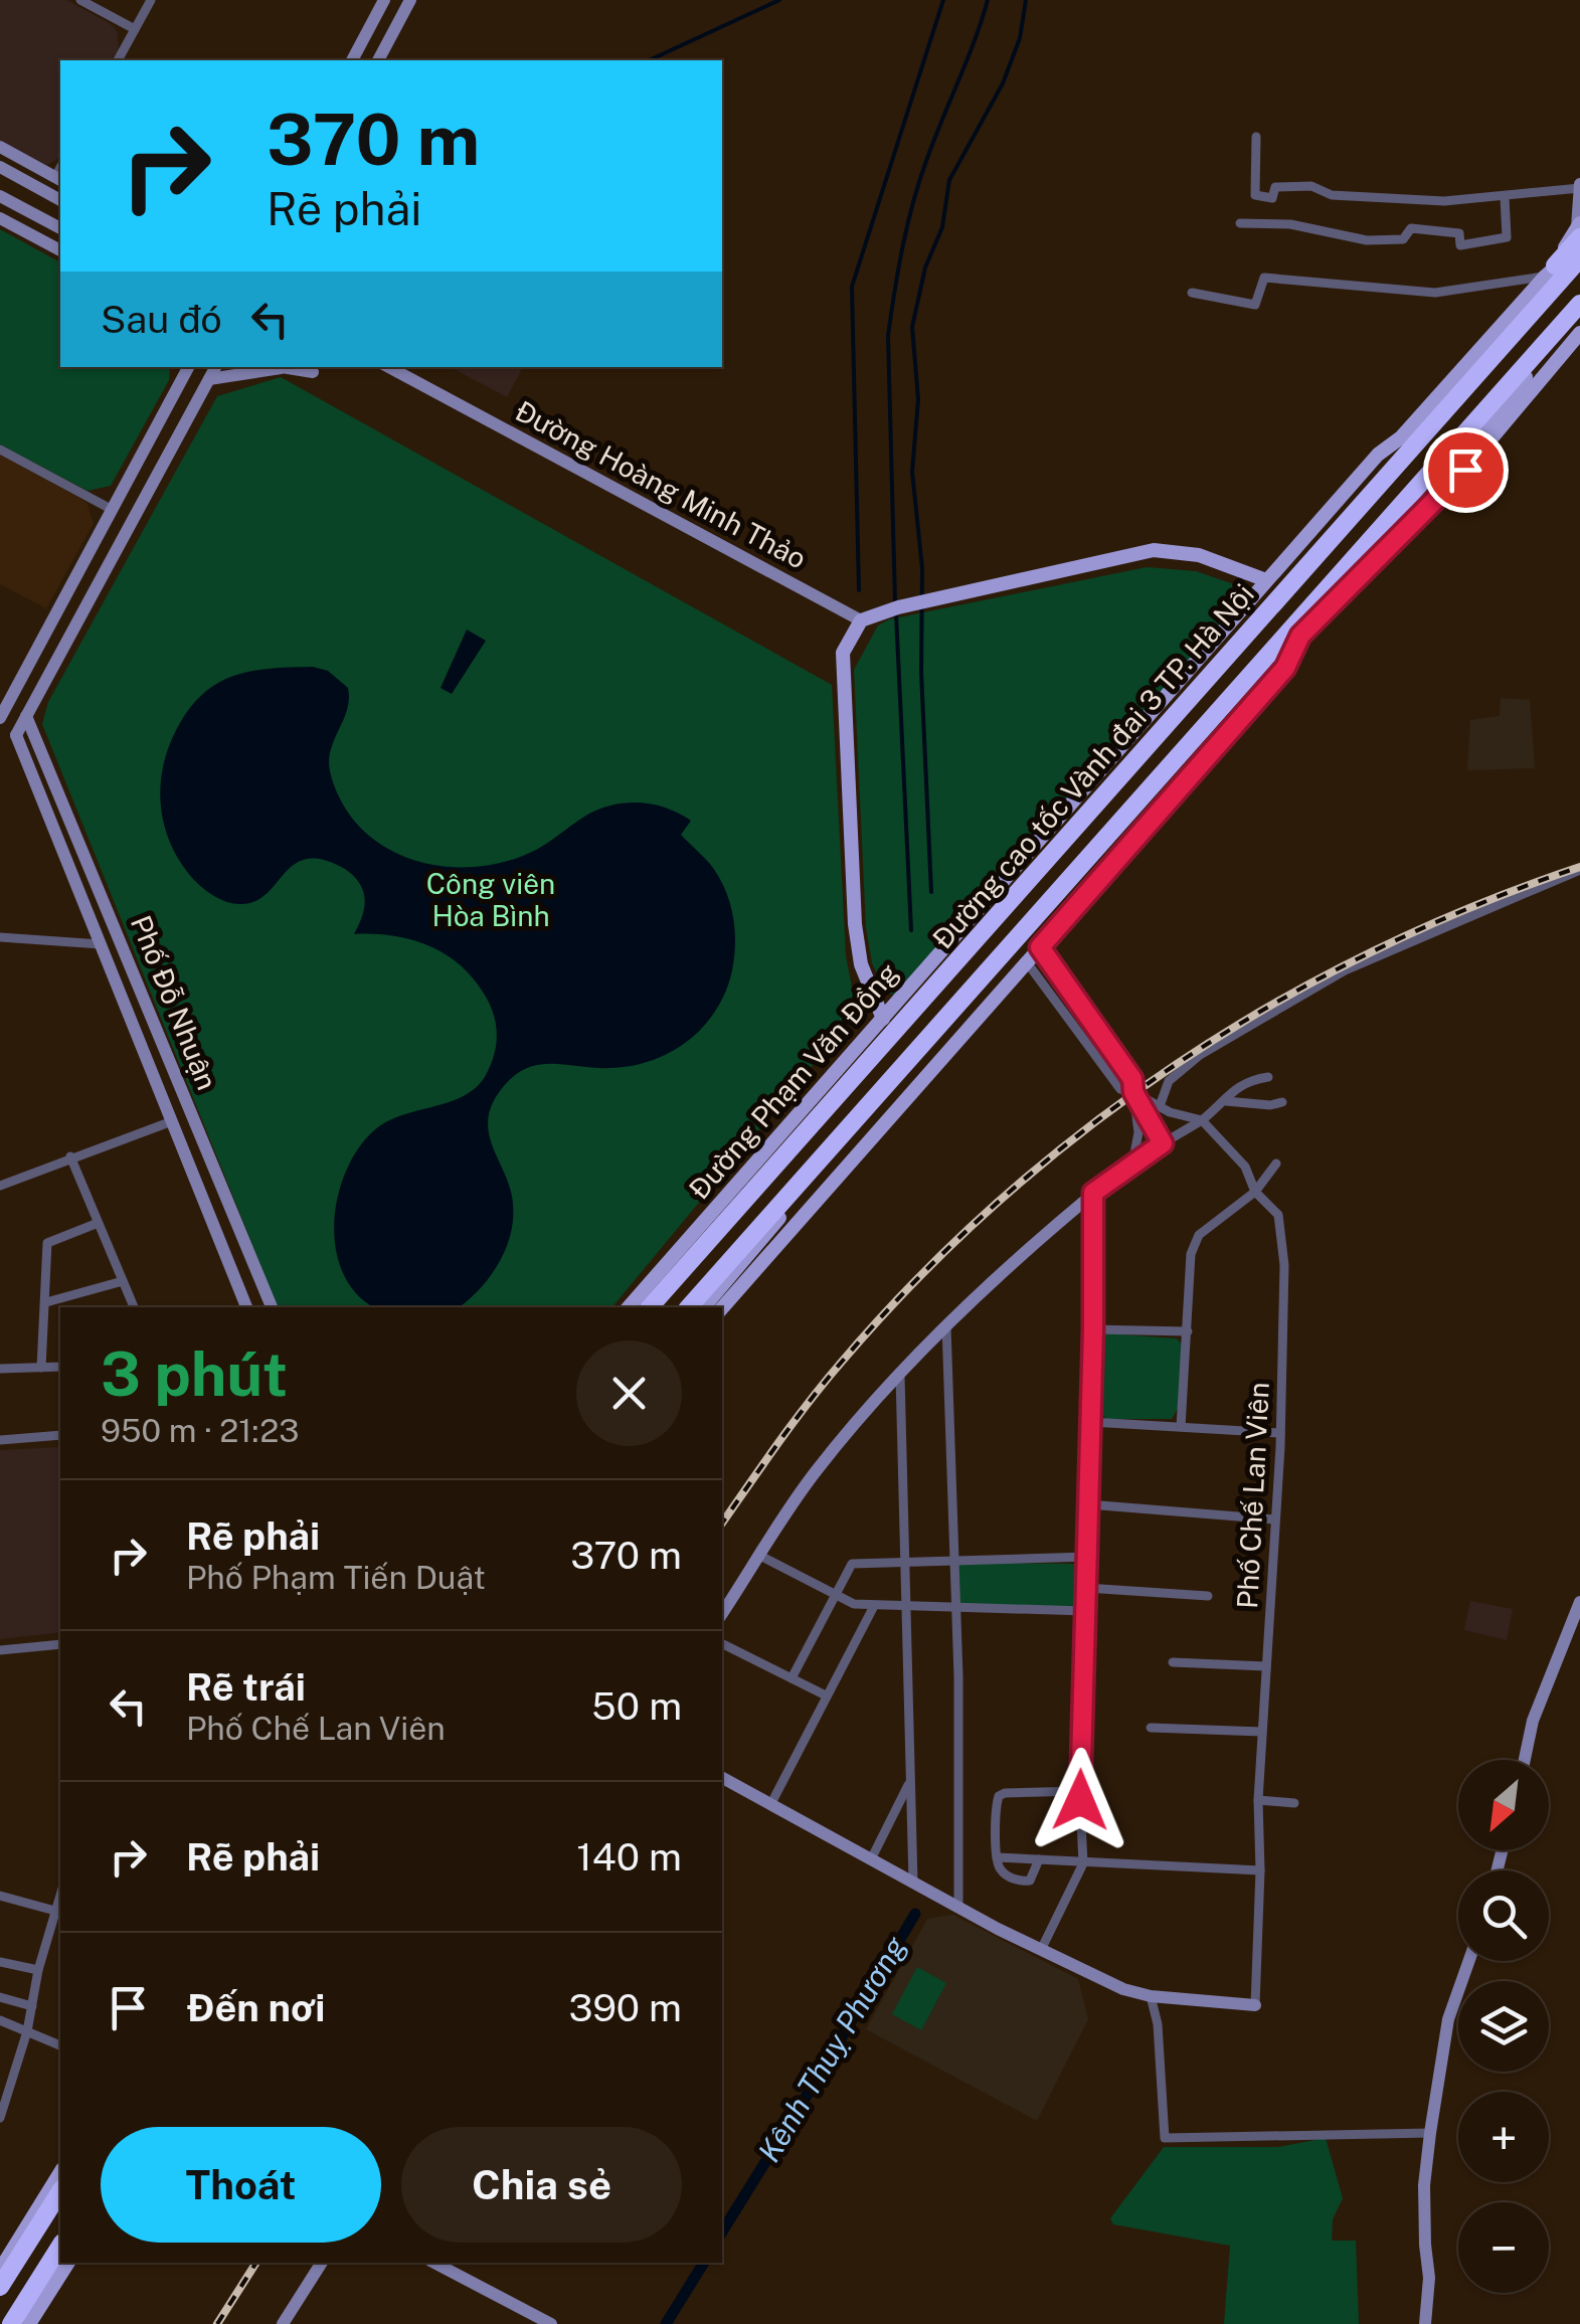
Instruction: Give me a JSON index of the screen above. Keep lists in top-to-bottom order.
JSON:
{
  "streets": {
    "highway": ["Đường cao tốc Vành đai 3 TP. Hà Nội"],
    "main road": ["Đường Phạm Văn Đồng"],
    "street": ["Đường Hoàng Minh Thảo", "Phố Đỗ Nhuận", "Phố Chế Lan Viên"]
  },
  "water": ["Kênh Thuỵ Phương"],
  "parks": ["Công viên Hòa Bình"],
  "north": "bottom left",
  "page": {
    "turn": ["370 m", "Rẽ phải"],
    "then": "Sau đó",
    "heading": ["3 phút", "950 m · 21:23"],
    "list": [
      {
        "name": "Rẽ phải",
        "note": "Phố Phạm Tiến Duật",
        "value": "370 m"
      },
      {
        "name": "Rẽ trái",
        "note": "Phố Chế Lan Viên",
        "value": "50 m"
      },
      {
        "name": "Rẽ phải",
        "value": "140 m"
      },
      {
        "name": "Đến nơi",
        "value": "390 m"
      }
    ],
    "map_buttons": ["+", "−"],
    "buttons": ["Thoát", "Chia sẻ"]
  }
}
